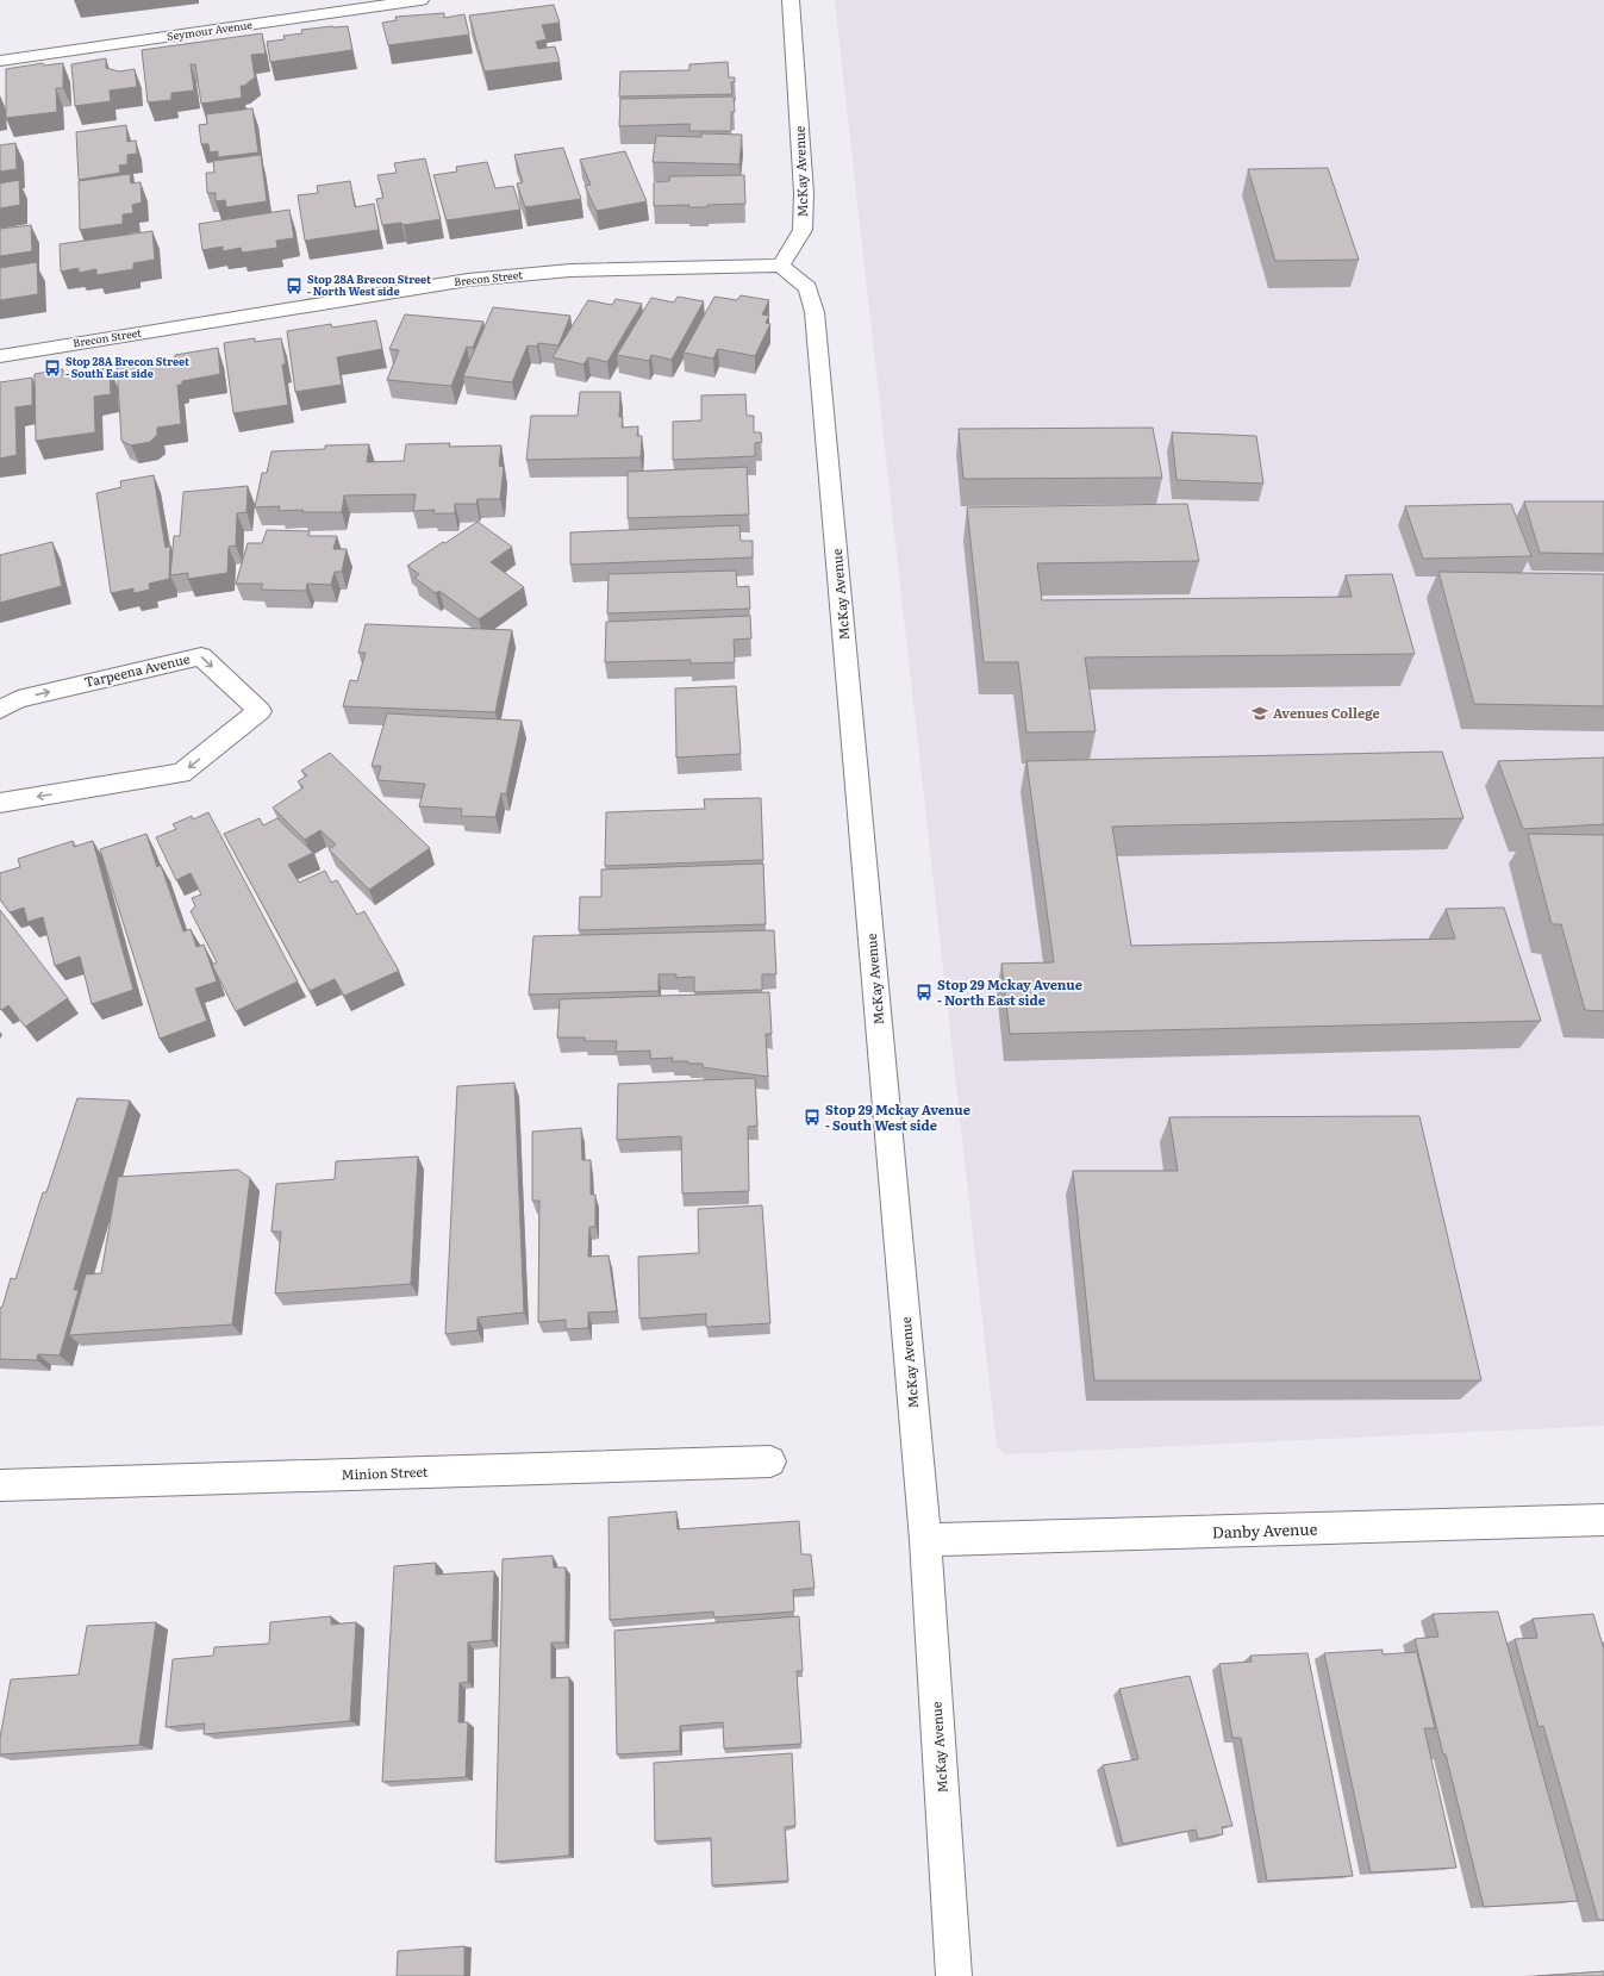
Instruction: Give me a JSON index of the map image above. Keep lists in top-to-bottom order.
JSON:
{
  "streets": {
    "street": [
      "Seymour Avenue",
      "McKay Avenue",
      "Brecon Street",
      "Tarpeena Avenue",
      "Minion Street",
      "Danby Avenue"
    ]
  },
  "crossings": [
    ["McKay Avenue", "Brecon Street"],
    ["McKay Avenue", "Danby Avenue"]
  ],
  "places": {
    "bus stop": [
      "Stop 28A Brecon Street - North West side",
      "Stop 28A Brecon Street - South East side",
      "Stop 29 Mckay Avenue - North East side",
      "Stop 29 Mckay Avenue - South West side"
    ],
    "school or university": ["Avenues College"]
  }
}
